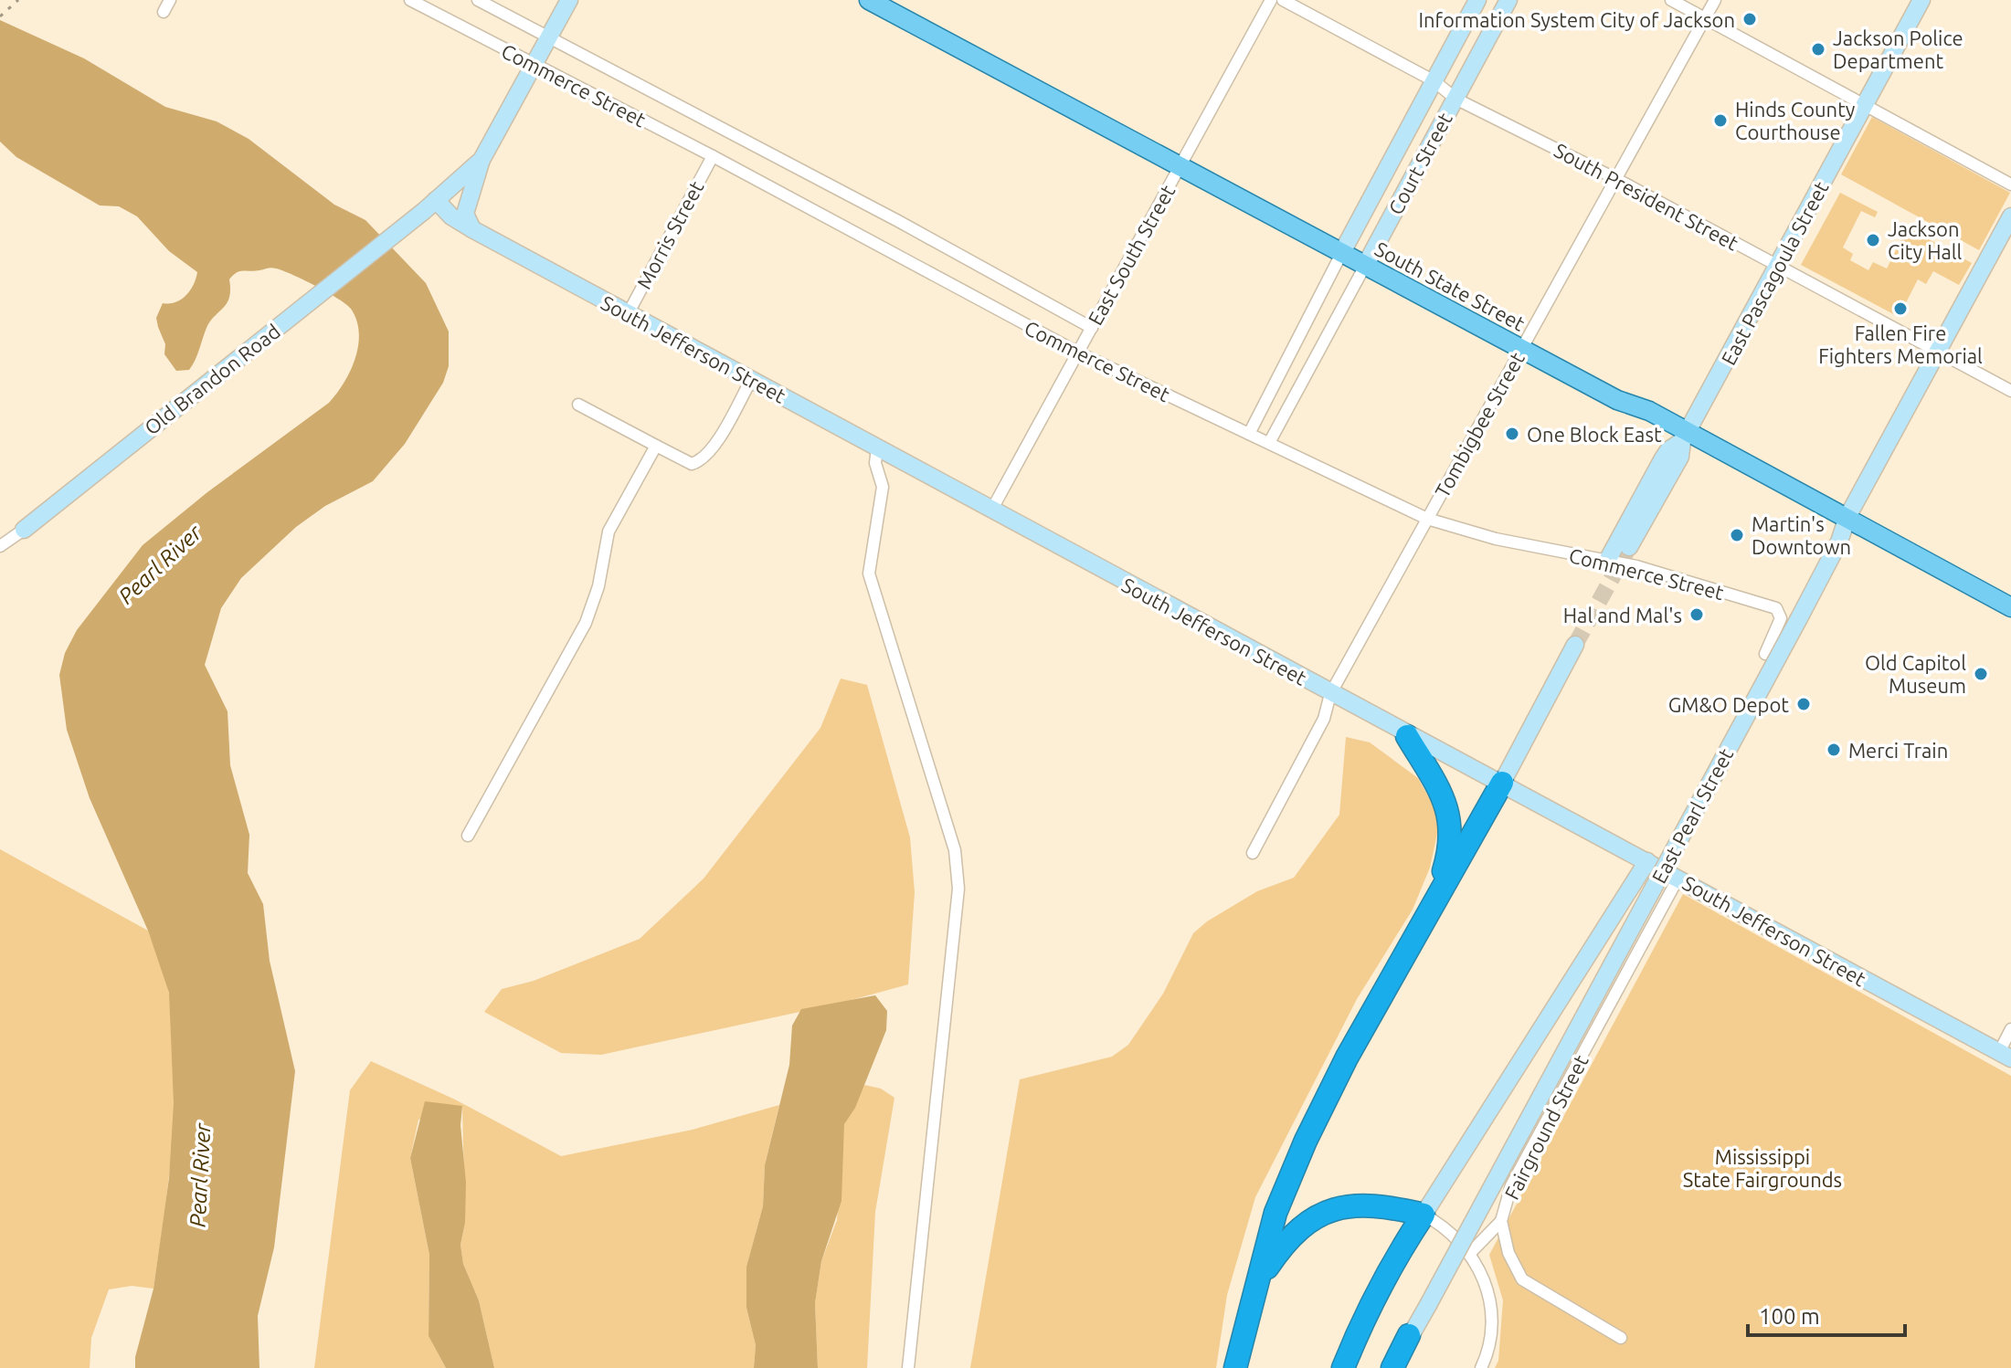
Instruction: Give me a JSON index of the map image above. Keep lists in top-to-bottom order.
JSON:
{
  "streets": {
    "main road": ["South State Street"],
    "street": [
      "Commerce Street",
      "Court Street",
      "South President Street",
      "Morris Street",
      "East South Street",
      "East Pascagoula Street",
      "South Jefferson Street",
      "Old Brandon Road",
      "Tombigbee Street",
      "East Pearl Street",
      "Fairground Street"
    ]
  },
  "crossings": [
    ["Commerce Street", "Court Street"],
    ["Commerce Street", "Morris Street"],
    ["Commerce Street", "East South Street"],
    ["Commerce Street", "Tombigbee Street"],
    ["Court Street", "South President Street"],
    ["Court Street", "South State Street"],
    ["South President Street", "East Pascagoula Street"],
    ["South President Street", "Tombigbee Street"],
    ["South President Street", "East Pearl Street"],
    ["Morris Street", "South Jefferson Street"],
    ["East South Street", "South State Street"],
    ["East South Street", "South Jefferson Street"],
    ["East Pascagoula Street", "South State Street"],
    ["South State Street", "Tombigbee Street"],
    ["South State Street", "East Pearl Street"],
    ["South Jefferson Street", "Old Brandon Road"],
    ["South Jefferson Street", "Tombigbee Street"],
    ["South Jefferson Street", "Fairground Street"]
  ],
  "water": ["Pearl River"],
  "parks": ["Mississippi State Fairgrounds"],
  "places": [
    "Information System City of Jackson",
    "Jackson Police Department",
    "Hinds County Courthouse",
    "Jackson City Hall",
    "Fallen Fire Fighters Memorial",
    "One Block East",
    "Martin's Downtown",
    "Hal and Mal's",
    "Old Capitol Museum",
    "GM&O Depot",
    "Merci Train"
  ],
  "scale_bar": "100 m"
}
